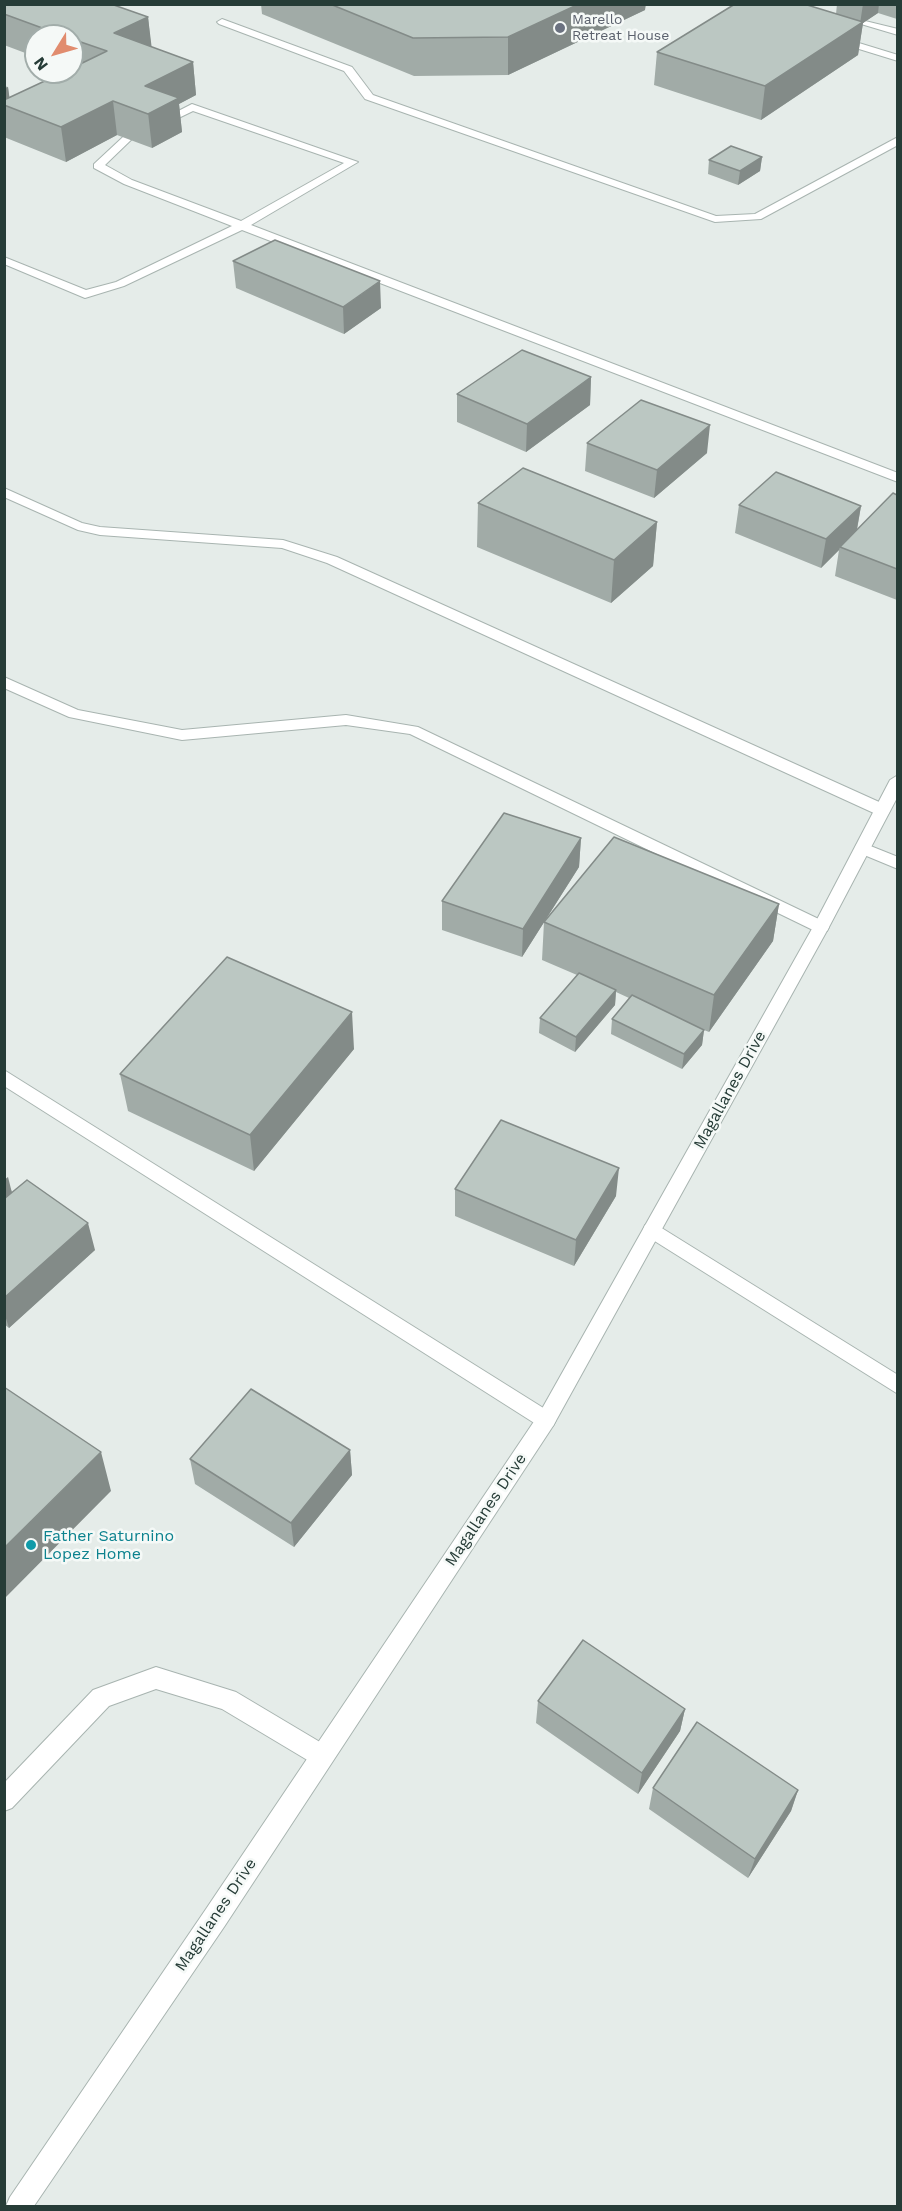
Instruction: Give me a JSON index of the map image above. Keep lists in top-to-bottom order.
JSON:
{
  "streets": {
    "street": ["Magallanes Drive"]
  },
  "places": ["Marello Retreat House", "Father Saturnino Lopez Home"],
  "north": "bottom left"
}
